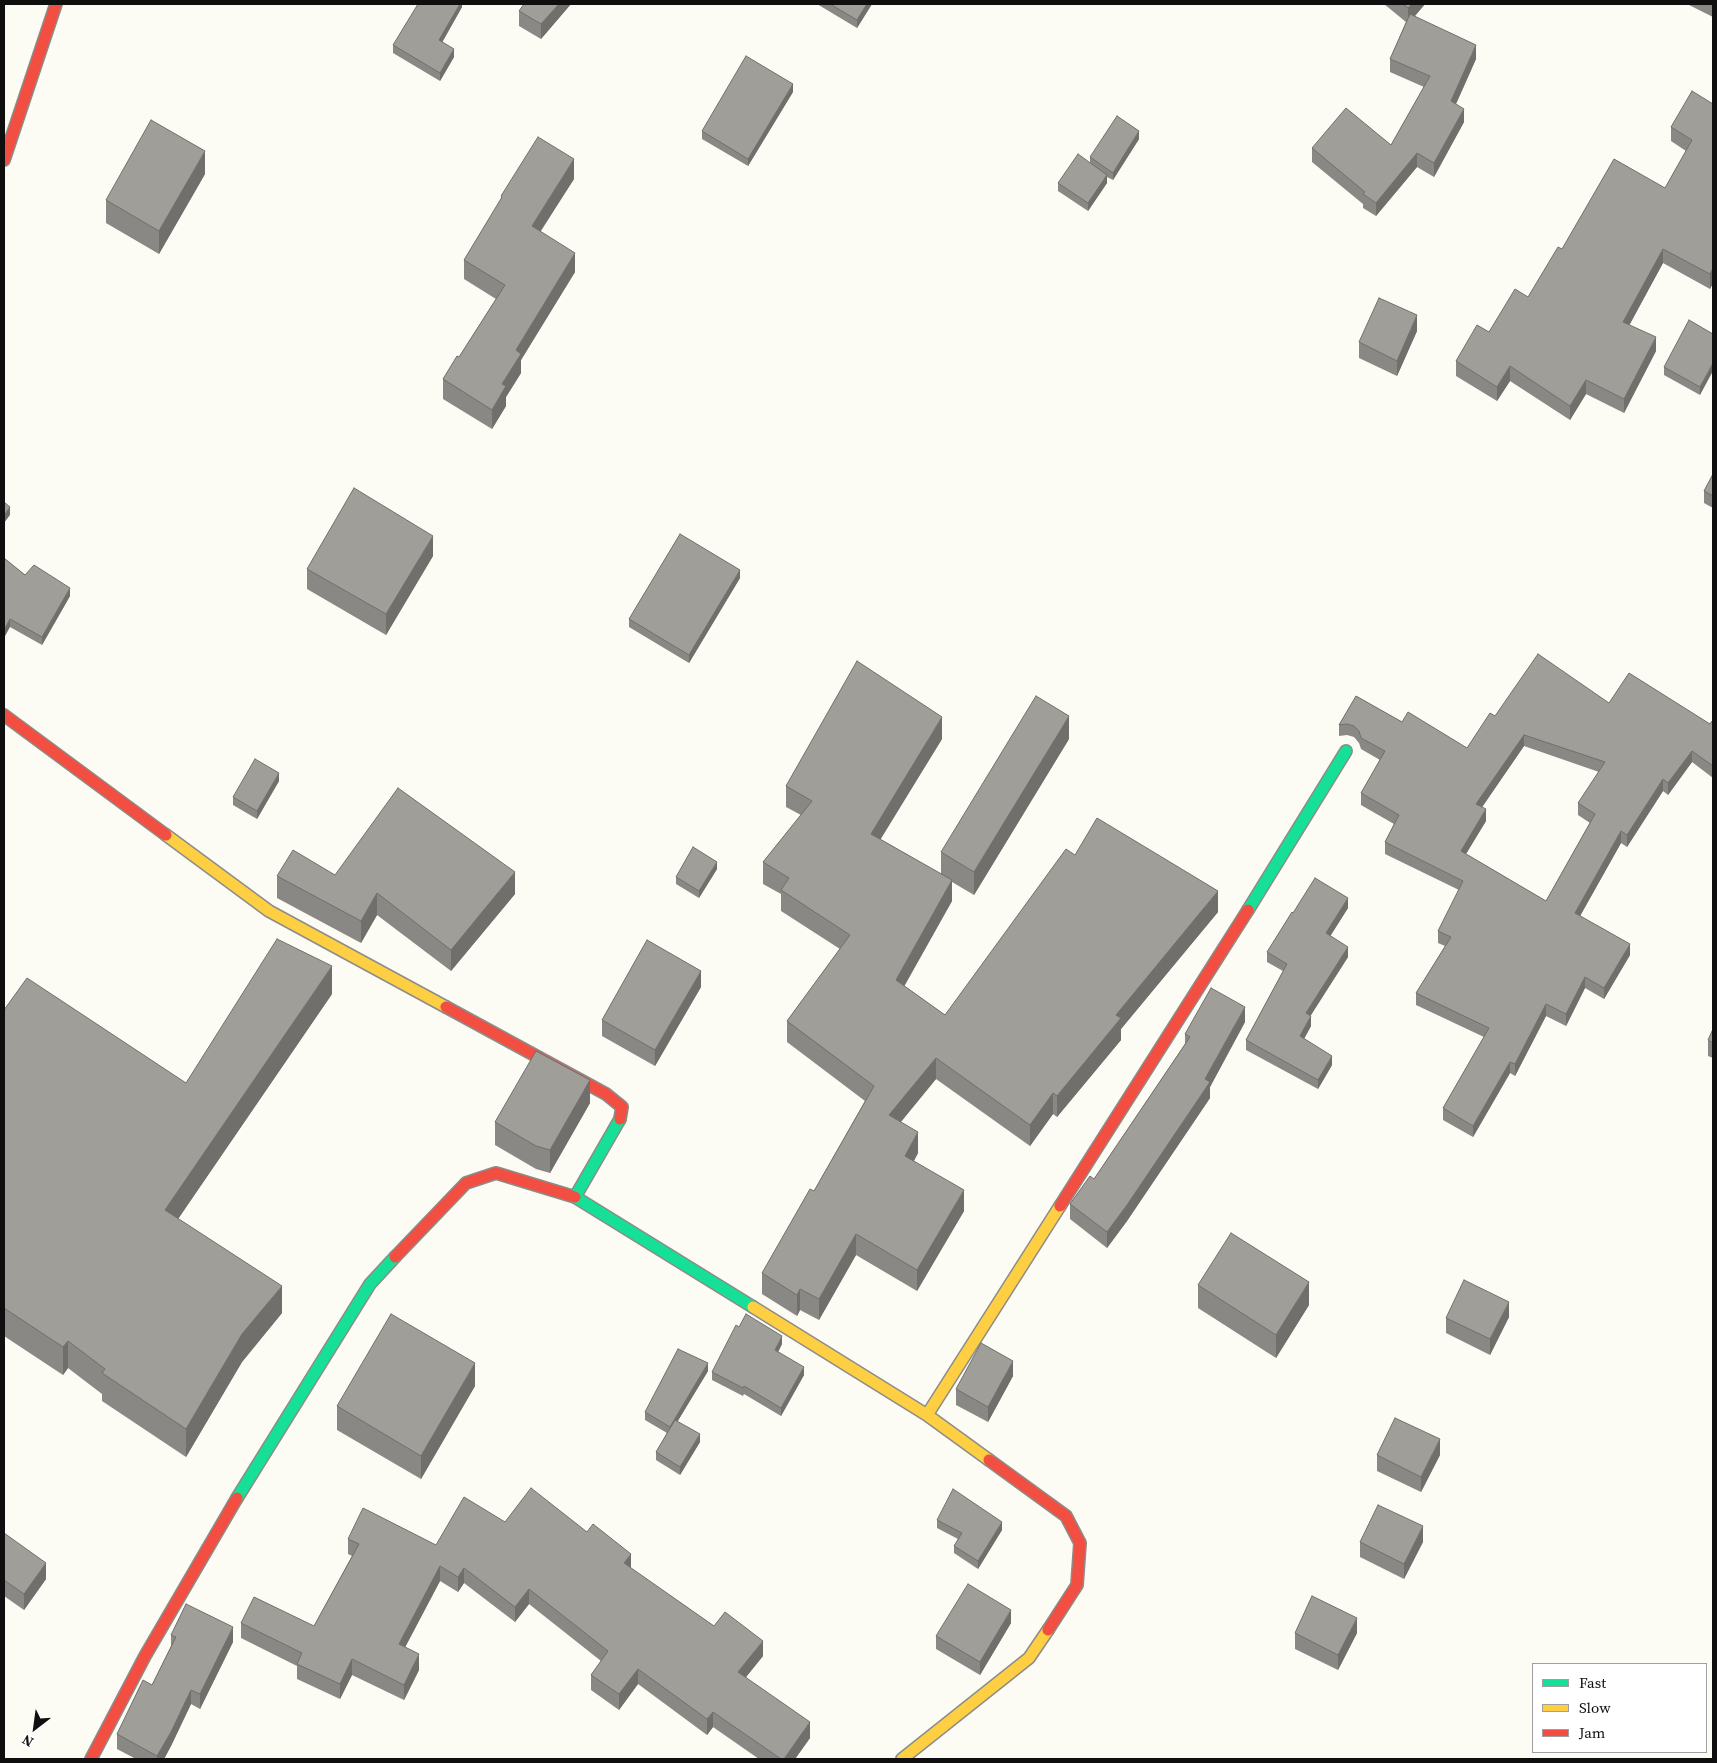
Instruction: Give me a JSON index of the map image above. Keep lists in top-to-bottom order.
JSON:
{
  "legend": ["Fast", "Slow", "Jam"],
  "north": "bottom left"
}
